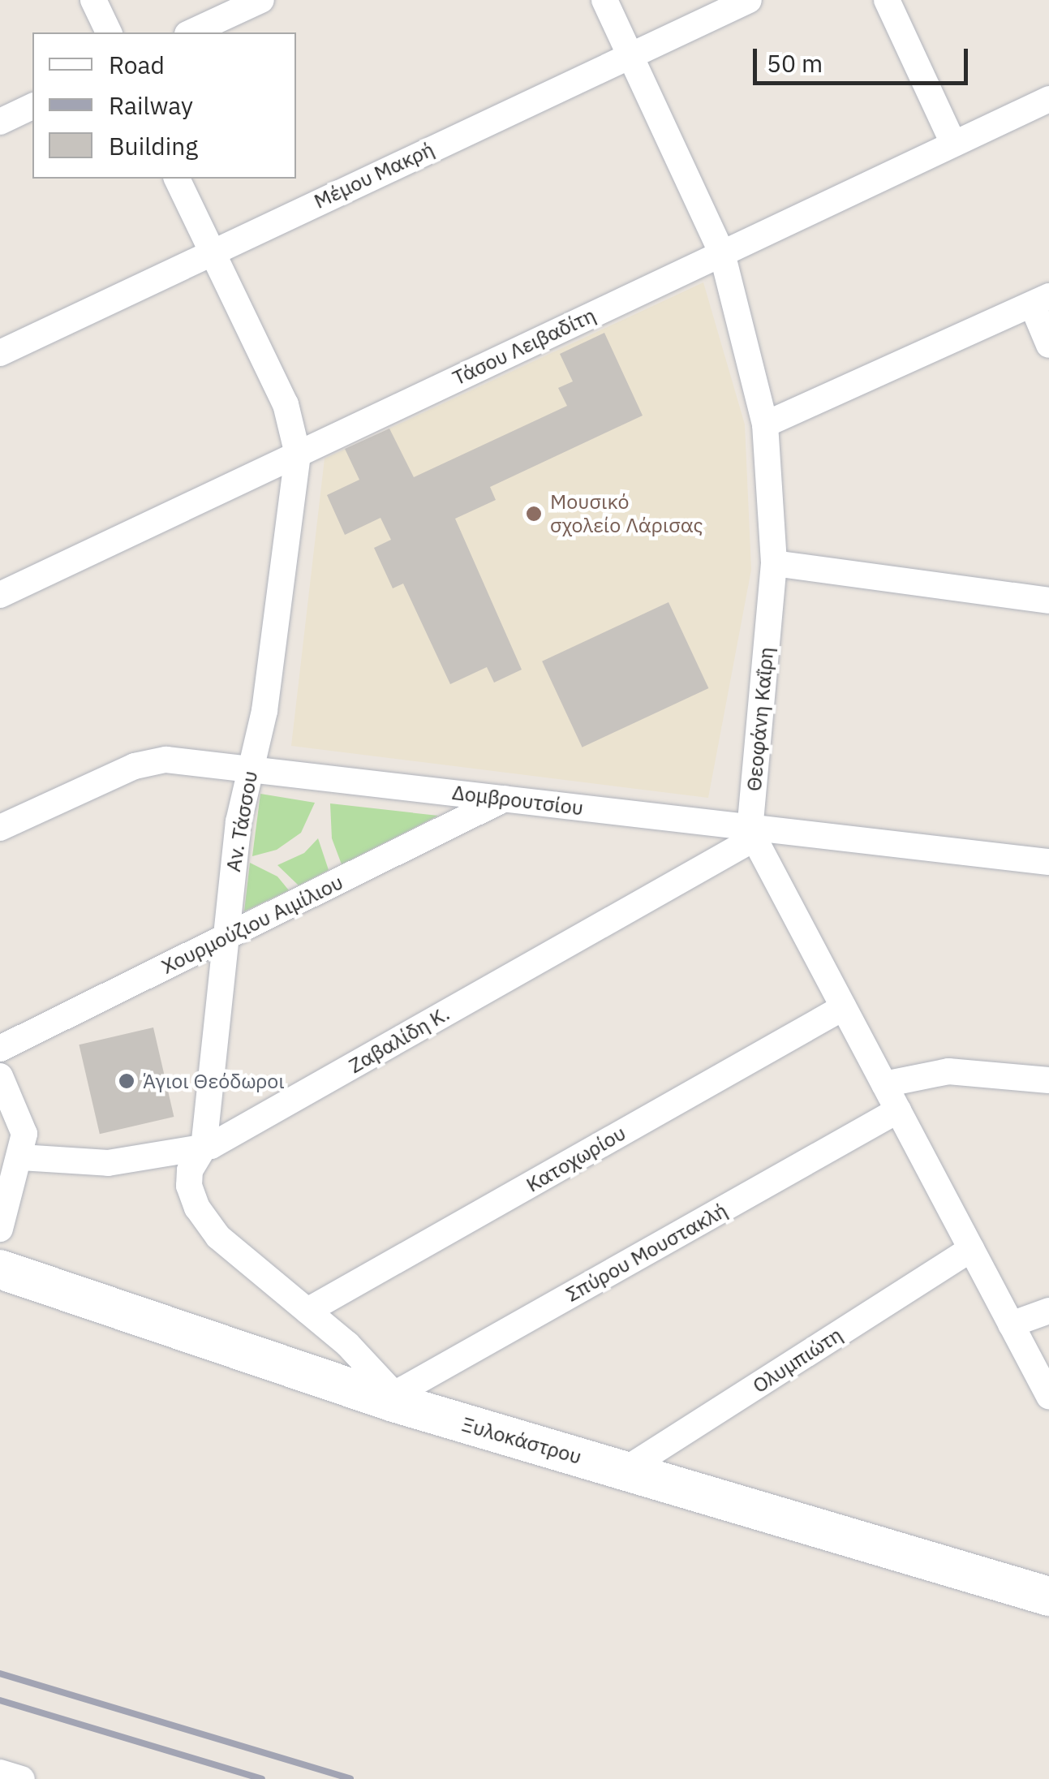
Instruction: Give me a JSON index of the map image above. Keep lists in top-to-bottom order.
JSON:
{
  "streets": {
    "street": [
      "Μέμου Μακρή",
      "Τάσου Λειβαδίτη",
      "Θεοφάνη Καΐρη",
      "Δομβρουτσίου",
      "Αν. Τάσσου",
      "Χουρμούζιου Αιμίλιου",
      "Ζαβαλίδη Κ.",
      "Κατοχωρίου",
      "Σπύρου Μουστακλή",
      "Ολυμπιώτη",
      "Ξυλοκάστρου"
    ]
  },
  "crossings": [
    ["Μέμου Μακρή", "Θεοφάνη Καΐρη"],
    ["Μέμου Μακρή", "Αν. Τάσσου"],
    ["Τάσου Λειβαδίτη", "Θεοφάνη Καΐρη"],
    ["Τάσου Λειβαδίτη", "Αν. Τάσσου"],
    ["Θεοφάνη Καΐρη", "Δομβρουτσίου"],
    ["Θεοφάνη Καΐρη", "Ζαβαλίδη Κ."],
    ["Δομβρουτσίου", "Αν. Τάσσου"],
    ["Δομβρουτσίου", "Χουρμούζιου Αιμίλιου"],
    ["Δομβρουτσίου", "Ζαβαλίδη Κ."],
    ["Αν. Τάσσου", "Χουρμούζιου Αιμίλιου"],
    ["Αν. Τάσσου", "Ζαβαλίδη Κ."],
    ["Αν. Τάσσου", "Κατοχωρίου"],
    ["Αν. Τάσσου", "Σπύρου Μουστακλή"],
    ["Αν. Τάσσου", "Ξυλοκάστρου"],
    ["Σπύρου Μουστακλή", "Ξυλοκάστρου"],
    ["Ολυμπιώτη", "Ξυλοκάστρου"]
  ],
  "places": ["Μουσικό σχολείο Λάρισας", "Άγιοι Θεόδωροι"],
  "legend": ["Road", "Railway", "Building"],
  "scale_bar": "50 m"
}
